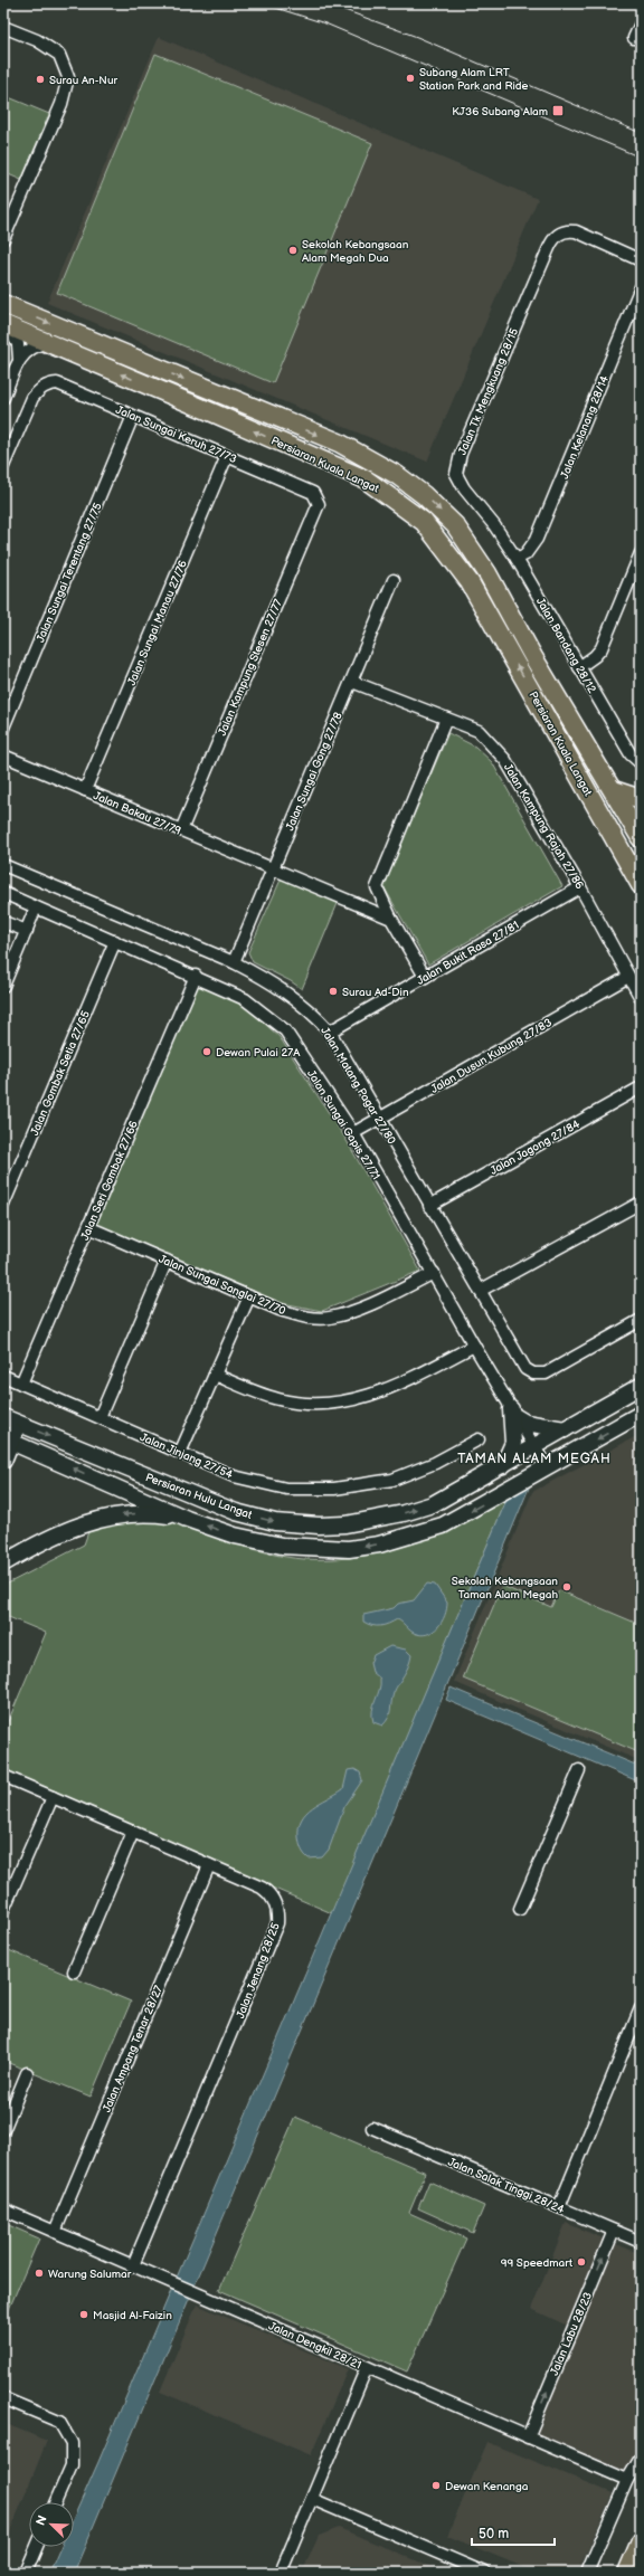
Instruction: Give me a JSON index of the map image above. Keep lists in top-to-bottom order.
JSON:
{
  "streets": {
    "main road": ["Persiaran Kuala Langat", "Persiaran Hulu Langat"],
    "street": [
      "Jalan Tk Mengkuang 28/15",
      "Jalan Kelanang 28/14",
      "Jalan Sungai Keruh 27/73",
      "Jalan Sungai Terentang 27/75",
      "Jalan Sungai Manau 27/76",
      "Jalan Bandang 28/12",
      "Jalan Kampung Stesen 27/77",
      "Jalan Sungai Gong 27/78",
      "Jalan Bakau 27/79",
      "Jalan Kampung Rajah 27/86",
      "Jalan Bukit Rasa 27/81",
      "Jalan Dusun Kubung 27/83",
      "Jalan Gombak Setia 27/65",
      "Jalan Matang Pagar 27/80",
      "Jalan Sungai Gapis 27/71",
      "Jalan Jagong 27/84",
      "Jalan Seri Gombak 27/66",
      "Jalan Sungai Sanglai 27/70",
      "Jalan Jinjang 27/54",
      "Jalan Jenang 28/25",
      "Jalan Ampang Tenar 28/27",
      "Jalan Salak Tinggi 28/24",
      "Jalan Labu 28/23",
      "Jalan Dengkil 28/21"
    ]
  },
  "crossings": [
    ["Jalan Tk Mengkuang 28/15", "Jalan Bandang 28/12"],
    ["Jalan Kelanang 28/14", "Jalan Bandang 28/12"],
    ["Jalan Sungai Keruh 27/73", "Jalan Sungai Terentang 27/75"],
    ["Jalan Sungai Keruh 27/73", "Jalan Sungai Manau 27/76"],
    ["Jalan Sungai Keruh 27/73", "Jalan Kampung Stesen 27/77"],
    ["Jalan Sungai Manau 27/76", "Jalan Bakau 27/79"],
    ["Jalan Kampung Stesen 27/77", "Jalan Bakau 27/79"],
    ["Jalan Sungai Gong 27/78", "Jalan Bakau 27/79"],
    ["Jalan Sungai Gong 27/78", "Jalan Kampung Rajah 27/86"],
    ["Jalan Sungai Gong 27/78", "Jalan Matang Pagar 27/80"],
    ["Jalan Kampung Rajah 27/86", "Jalan Bukit Rasa 27/81"],
    ["Jalan Kampung Rajah 27/86", "Jalan Dusun Kubung 27/83"],
    ["Jalan Bukit Rasa 27/81", "Jalan Matang Pagar 27/80"],
    ["Jalan Dusun Kubung 27/83", "Jalan Matang Pagar 27/80"],
    ["Jalan Dusun Kubung 27/83", "Jalan Sungai Gapis 27/71"],
    ["Jalan Gombak Setia 27/65", "Jalan Sungai Gapis 27/71"],
    ["Jalan Matang Pagar 27/80", "Jalan Jagong 27/84"],
    ["Jalan Sungai Gapis 27/71", "Jalan Seri Gombak 27/66"],
    ["Jalan Sungai Gapis 27/71", "Jalan Sungai Sanglai 27/70"],
    ["Jalan Sungai Gapis 27/71", "Persiaran Hulu Langat"],
    ["Jalan Seri Gombak 27/66", "Jalan Sungai Sanglai 27/70"],
    ["Jalan Seri Gombak 27/66", "Jalan Jinjang 27/54"],
    ["Jalan Jenang 28/25", "Jalan Ampang Tenar 28/27"],
    ["Jalan Jenang 28/25", "Jalan Dengkil 28/21"],
    ["Jalan Ampang Tenar 28/27", "Jalan Dengkil 28/21"],
    ["Jalan Salak Tinggi 28/24", "Jalan Labu 28/23"],
    ["Jalan Labu 28/23", "Jalan Dengkil 28/21"]
  ],
  "one_way": ["Jalan Labu 28/23"],
  "districts": ["TAMAN ALAM MEGAH"],
  "places": {
    "other": [
      "Subang Alam LRT Station Park and Ride",
      "Surau An-Nur",
      "Sekolah Kebangsaan Alam Megah Dua",
      "Surau Ad-Din",
      "Dewan Pulai 27A",
      "Sekolah Kebangsaan Taman Alam Megah",
      "99 Speedmart",
      "Warung Salumar",
      "Masjid Al-Faizin",
      "Dewan Kenanga"
    ],
    "transit": ["KJ36 Subang Alam"]
  },
  "scale_bar": "50 m",
  "north": "top left"
}
